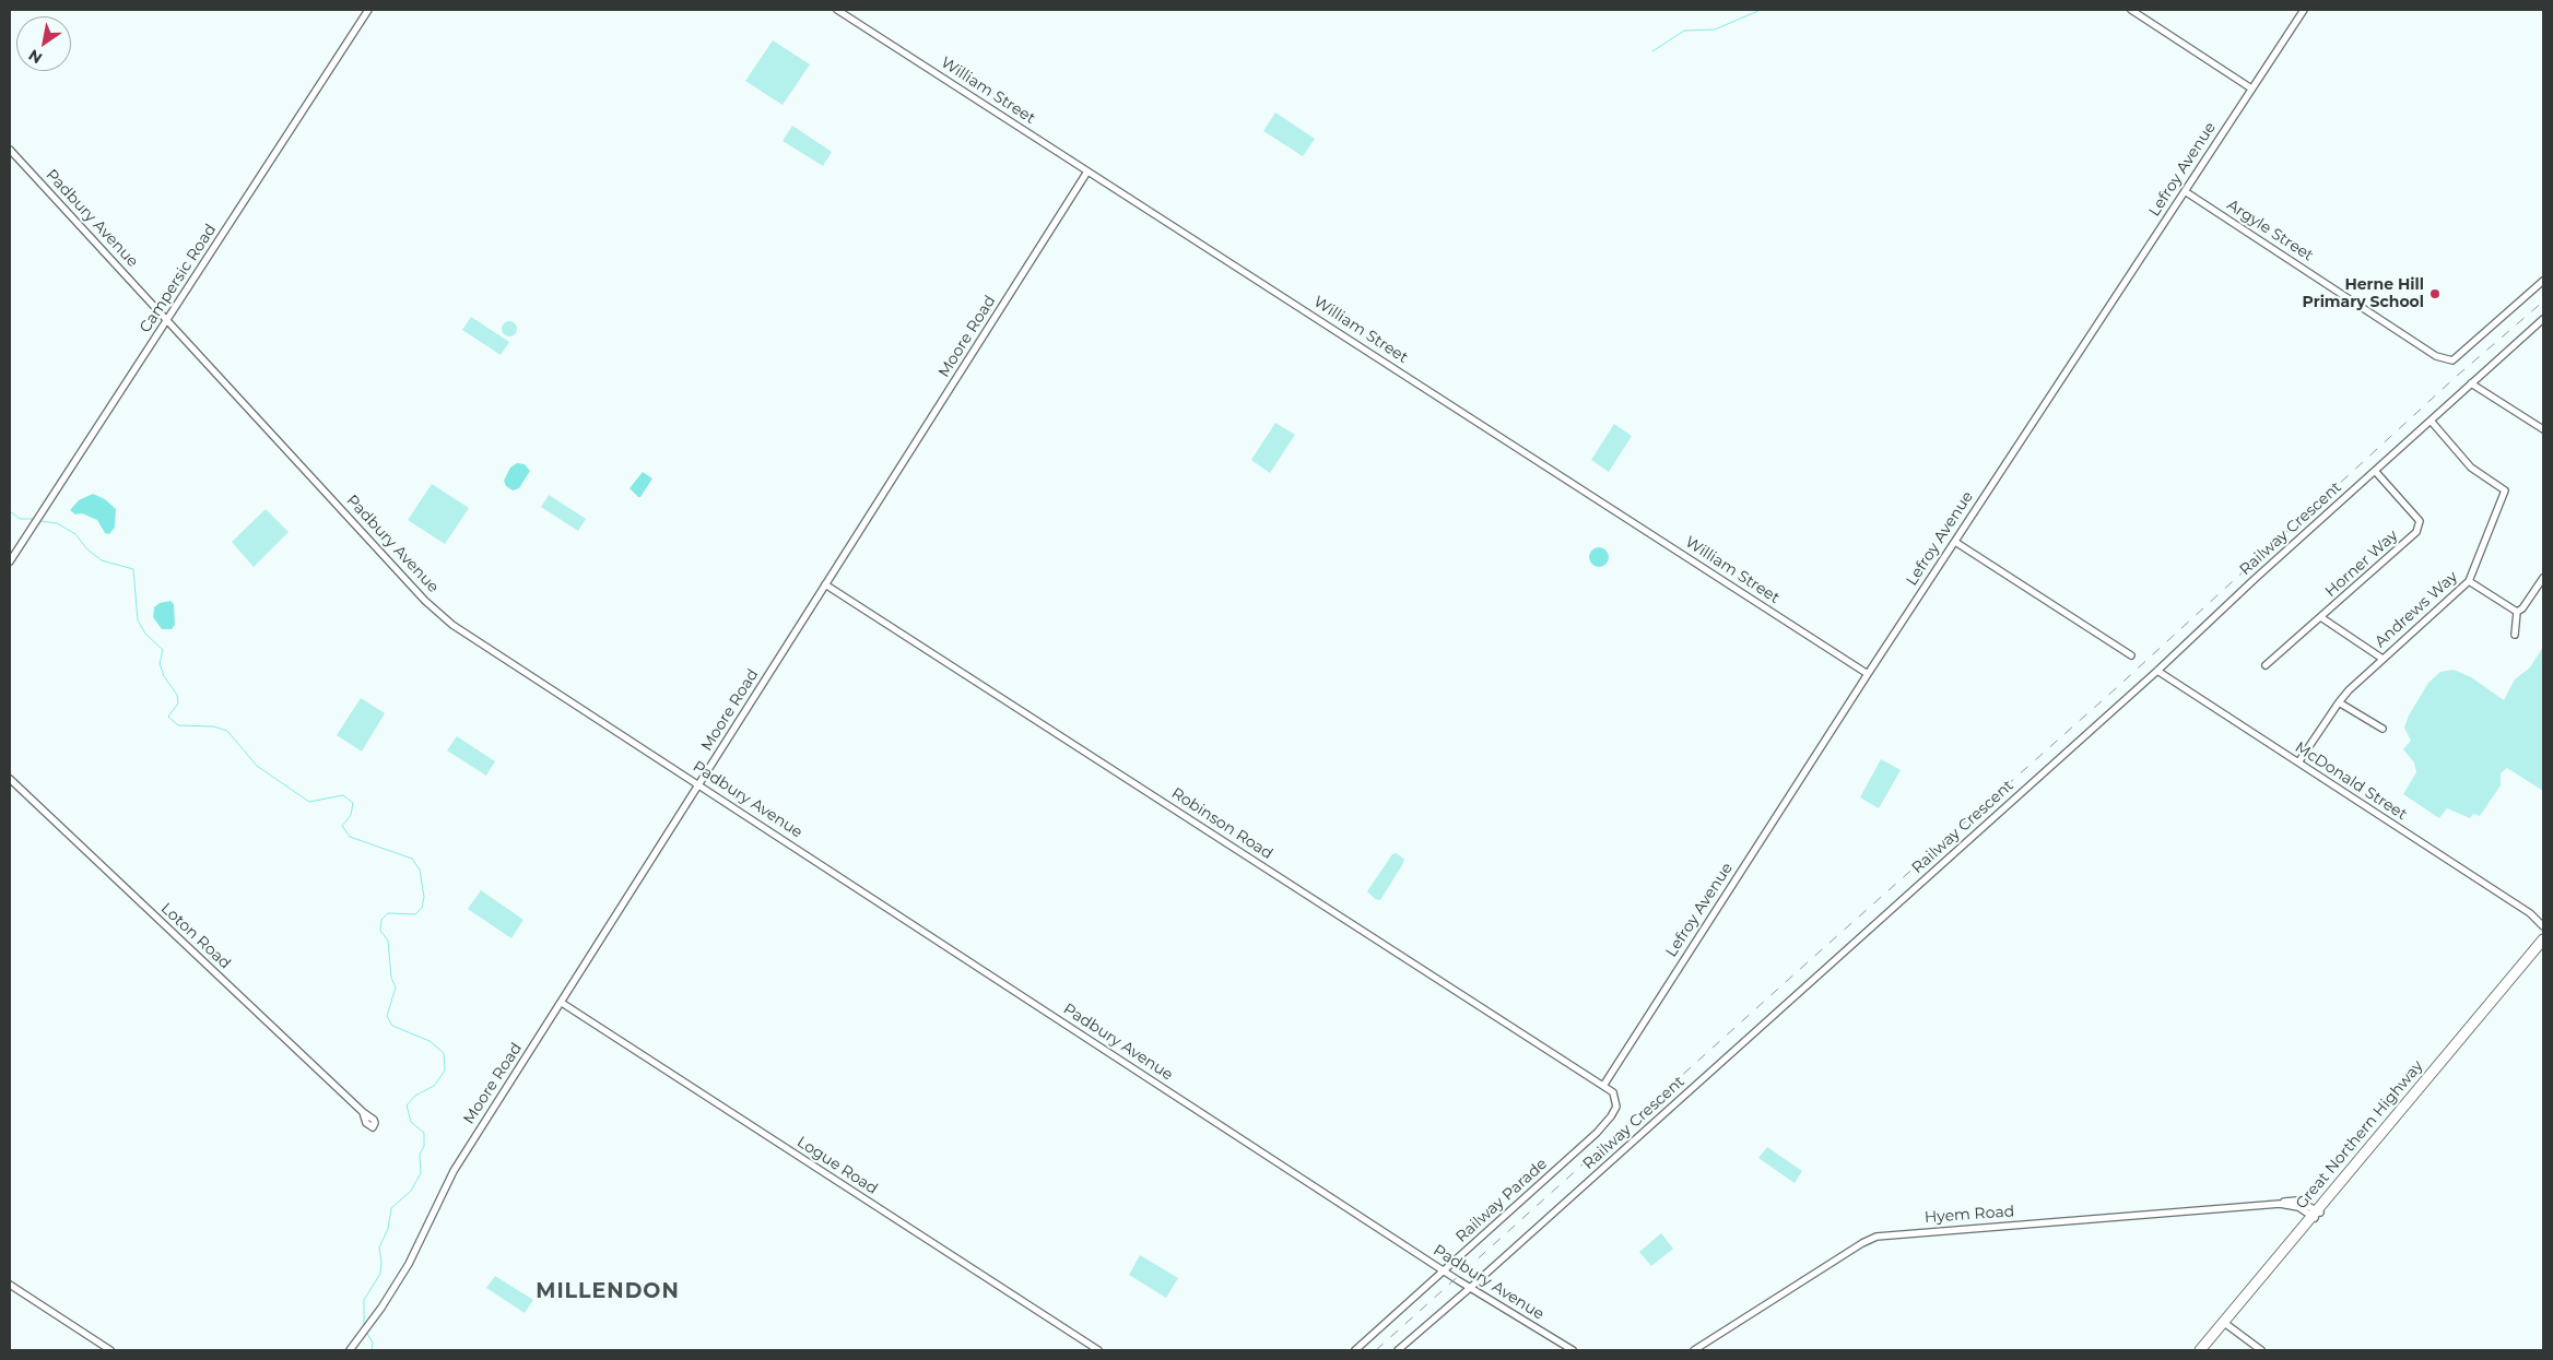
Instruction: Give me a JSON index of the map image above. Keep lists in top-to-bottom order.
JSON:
{
  "streets": {
    "highway": ["Great Northern Highway"],
    "street": [
      "William Street",
      "Lefroy Avenue",
      "Padbury Avenue",
      "Argyle Street",
      "Campersic Road",
      "Moore Road",
      "Railway Crescent",
      "Horner Way",
      "Andrews Way",
      "McDonald Street",
      "Robinson Road",
      "Loton Road",
      "Logue Road",
      "Railway Parade",
      "Hyem Road"
    ]
  },
  "crossings": [
    ["William Street", "Lefroy Avenue"],
    ["William Street", "Moore Road"],
    ["Lefroy Avenue", "Argyle Street"],
    ["Lefroy Avenue", "Robinson Road"],
    ["Lefroy Avenue", "Railway Parade"],
    ["Padbury Avenue", "Campersic Road"],
    ["Padbury Avenue", "Moore Road"],
    ["Padbury Avenue", "Railway Crescent"],
    ["Padbury Avenue", "Railway Parade"],
    ["Moore Road", "Robinson Road"],
    ["Moore Road", "Logue Road"],
    ["Railway Crescent", "Horner Way"],
    ["Railway Crescent", "Andrews Way"],
    ["Railway Crescent", "McDonald Street"],
    ["Andrews Way", "McDonald Street"],
    ["Robinson Road", "Railway Parade"],
    ["Great Northern Highway", "Hyem Road"]
  ],
  "districts": ["MILLENDON"],
  "places": ["Herne Hill Primary School"],
  "north": "bottom left"
}
